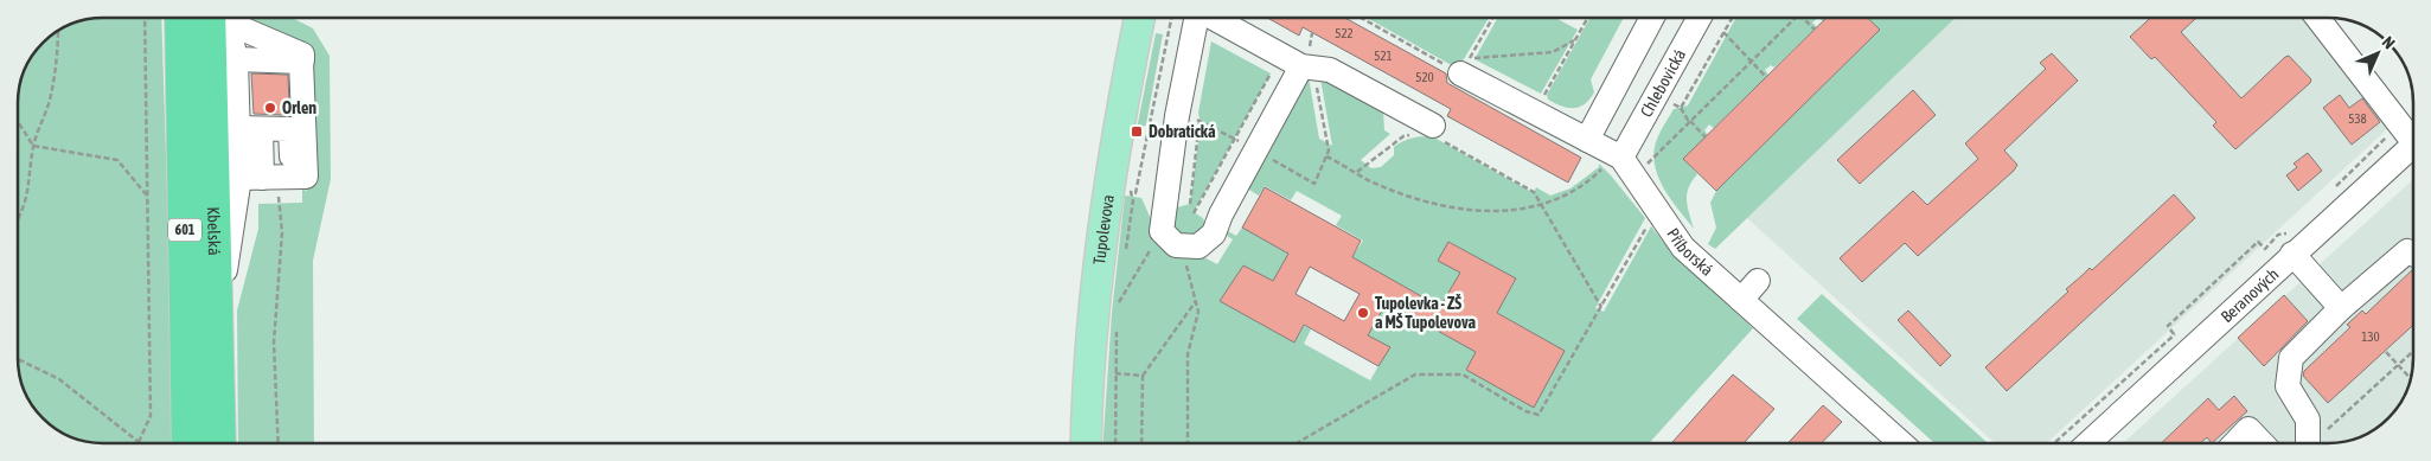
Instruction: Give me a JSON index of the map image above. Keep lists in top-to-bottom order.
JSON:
{
  "streets": {
    "highway": ["601", "Kbelská"],
    "main road": ["Tupolevova"],
    "street": ["Chlebovická", "Příborská", "Beranových"]
  },
  "crossings": [
    ["Chlebovická", "Příborská"]
  ],
  "places": {
    "other": ["Orlen", "Tupolevka - ZŠ a MŠ Tupolevova"],
    "transit": ["Dobratická"]
  },
  "house_numbers": [
    "522",
    "521",
    "520",
    "538",
    "130"
  ],
  "north": "top right"
}
